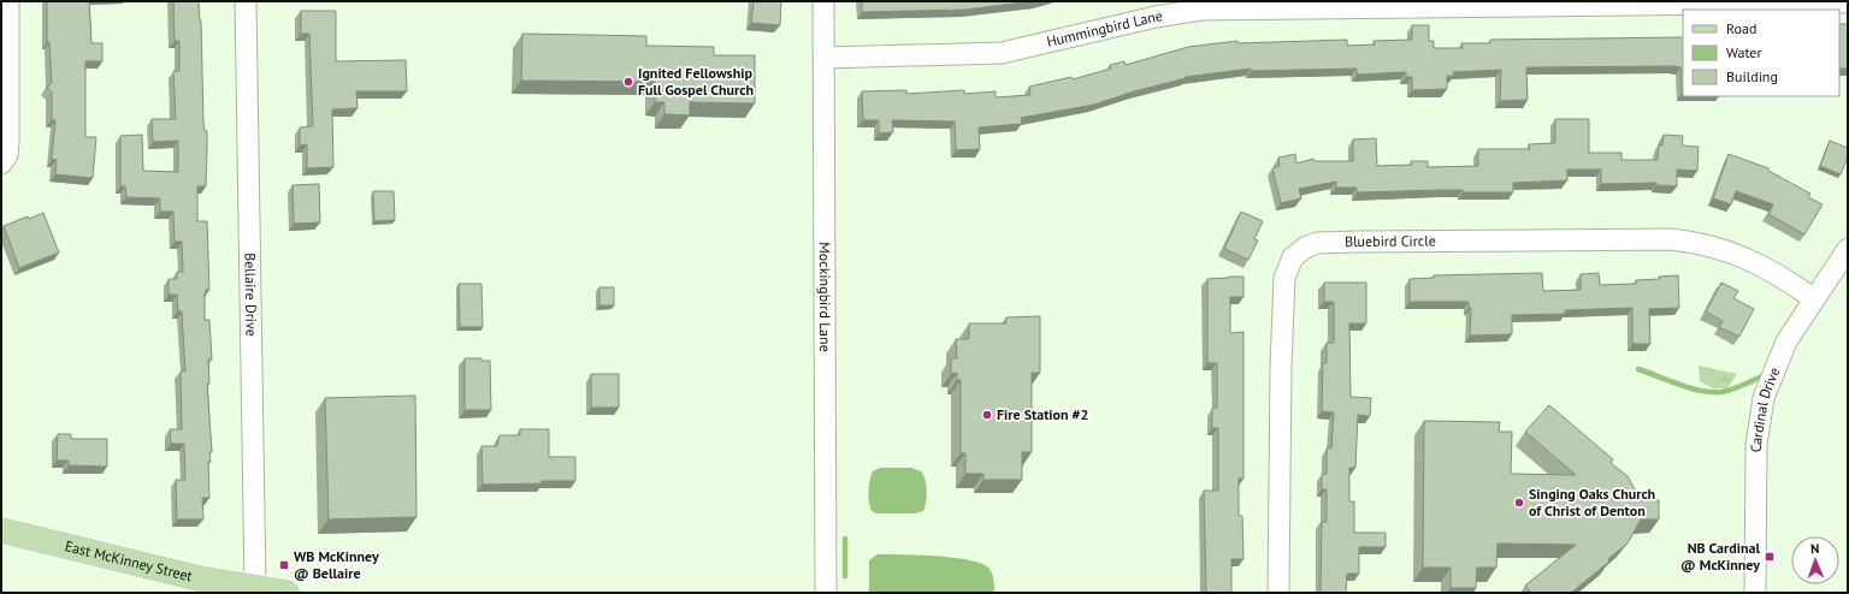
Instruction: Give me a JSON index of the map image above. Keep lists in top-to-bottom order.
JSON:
{
  "streets": {
    "main road": ["East McKinney Street"],
    "street": [
      "Hummingbird Lane",
      "Bluebird Circle",
      "Bellaire Drive",
      "Mockingbird Lane",
      "Cardinal Drive"
    ]
  },
  "crossings": [
    ["Hummingbird Lane", "Mockingbird Lane"],
    ["Bluebird Circle", "Cardinal Drive"],
    ["Bellaire Drive", "East McKinney Street"]
  ],
  "places": {
    "other": ["Ignited Fellowship Full Gospel Church", "Fire Station #2", "Singing Oaks Church of Christ of Denton"],
    "transit": ["NB Cardinal @ McKinney", "WB McKinney @ Bellaire"]
  },
  "legend": ["Road", "Water", "Building"],
  "north": "top"
}
